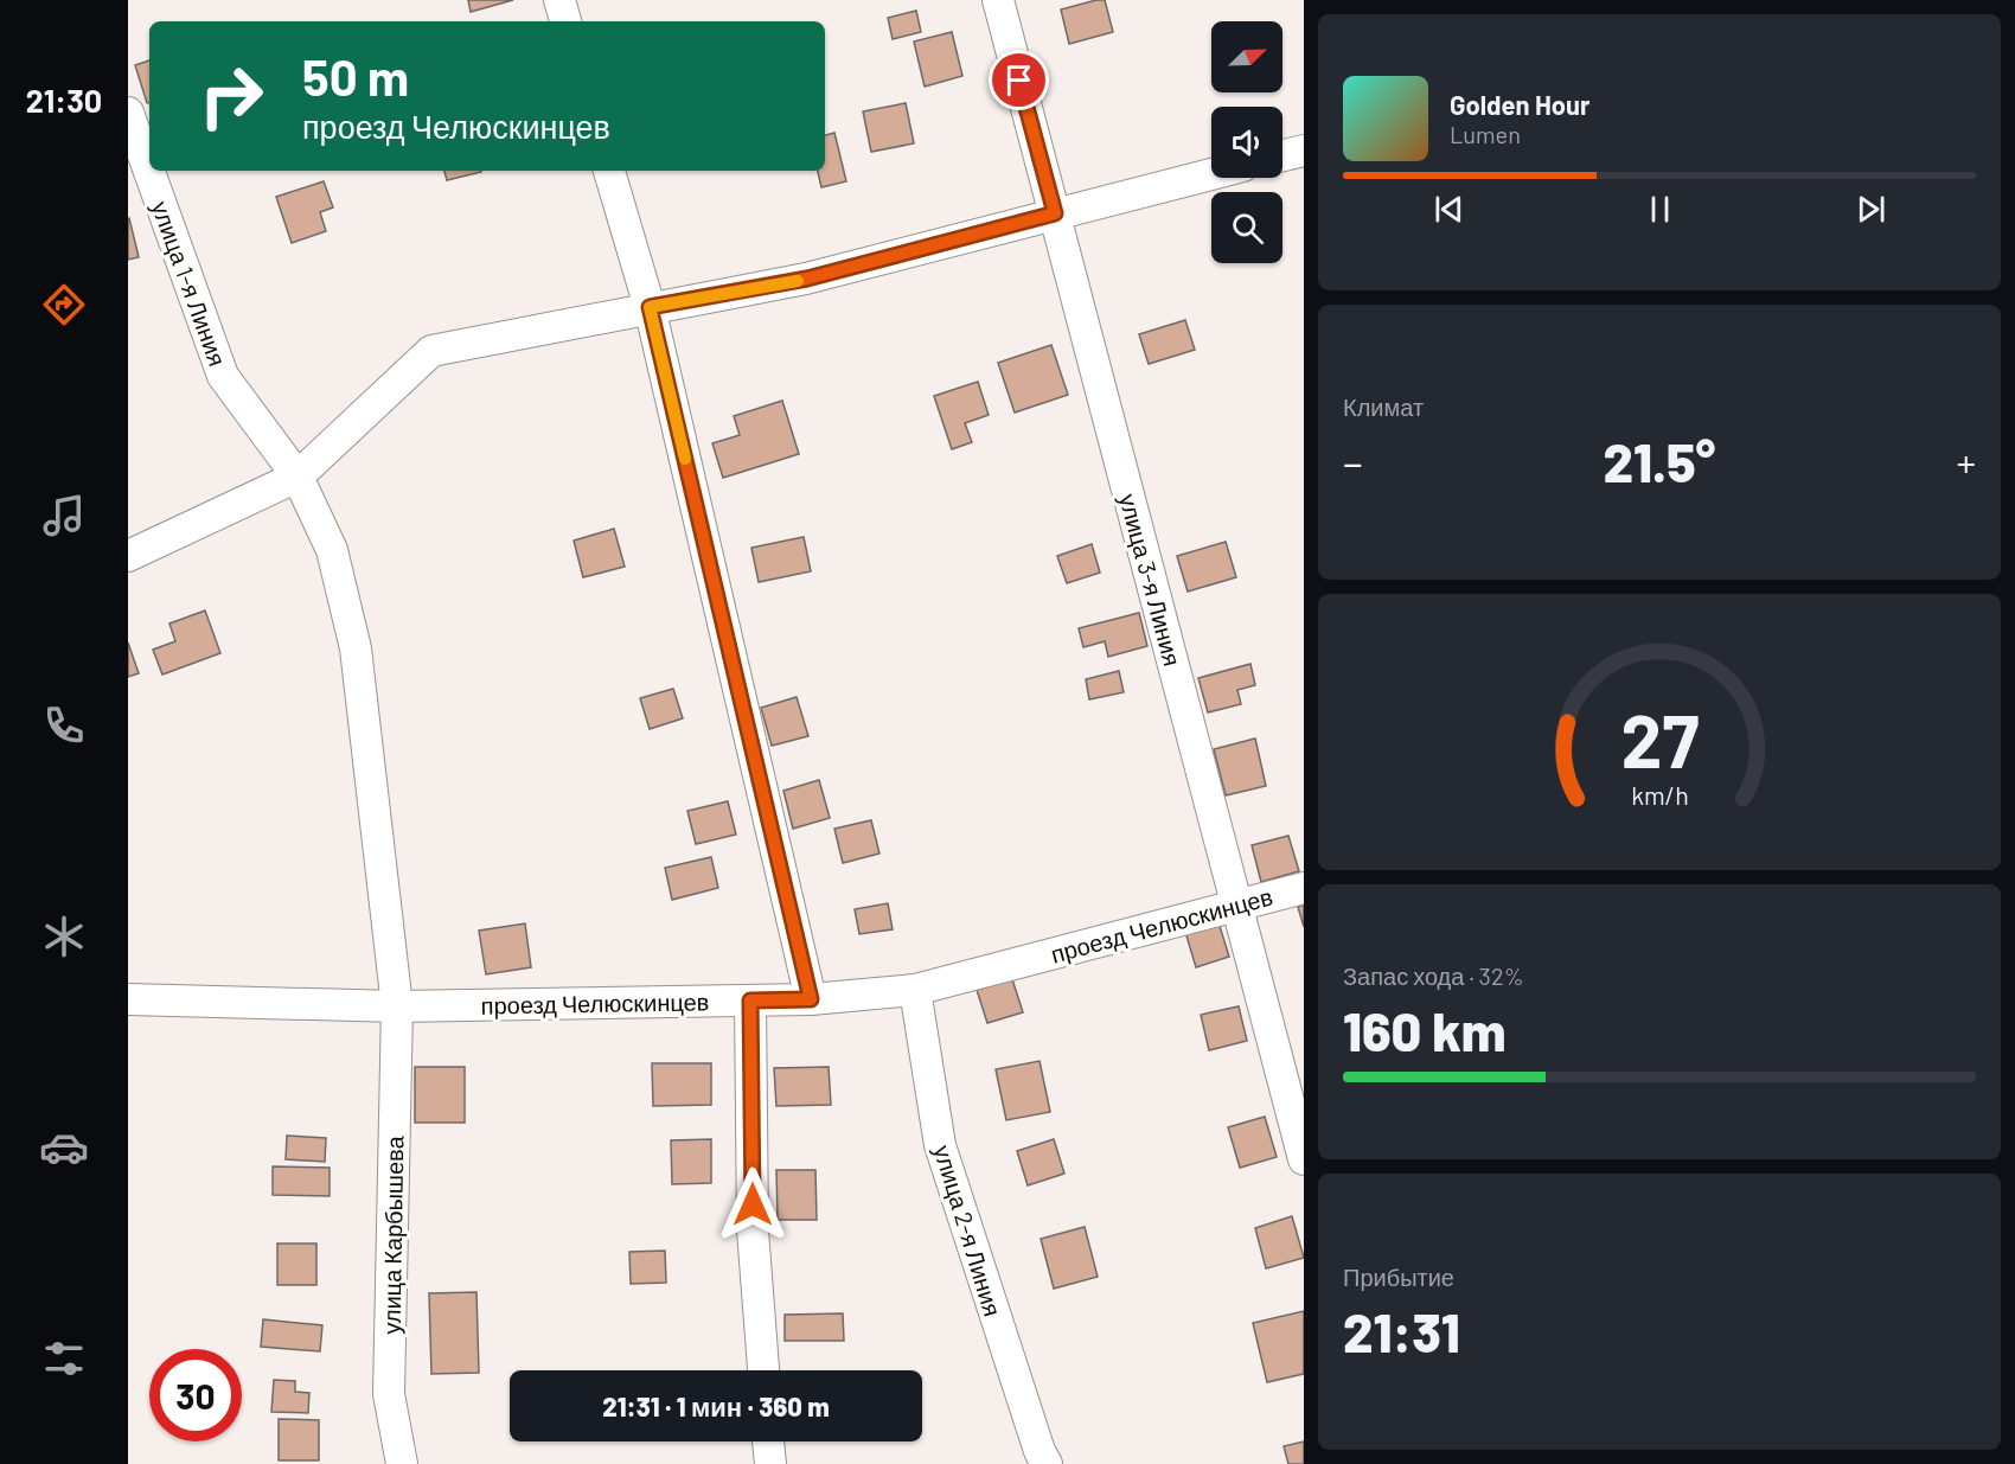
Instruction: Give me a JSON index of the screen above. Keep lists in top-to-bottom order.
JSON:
{
  "streets": {
    "street": [
      "улица 1-я Линия",
      "улица 3-я Линия",
      "проезд Челюскинцев",
      "улица 2-я Линия",
      "улица Карбышева"
    ]
  },
  "crossings": [
    ["улица 1-я Линия", "проезд Челюскинцев"],
    ["улица 1-я Линия", "улица Карбышева"],
    ["улица 3-я Линия", "проезд Челюскинцев"],
    ["проезд Челюскинцев", "улица 2-я Линия"],
    ["проезд Челюскинцев", "улица Карбышева"]
  ],
  "north": "top right",
  "page": {
    "tabs": "21:30",
    "turn": ["50 m", "проезд Челюскинцев"],
    "song": ["Golden Hour", "Lumen"],
    "tile": [
      "Климат",
      ["Запас хода · 32%", "160 km"],
      ["Прибытие", "21:31"]
    ],
    "heat": ["−", "21.5°", "+"],
    "limit": "30",
    "trip": "21:31 · 1 мин · 360 m",
    "gauge": ["27", "km/h"]
  }
}
